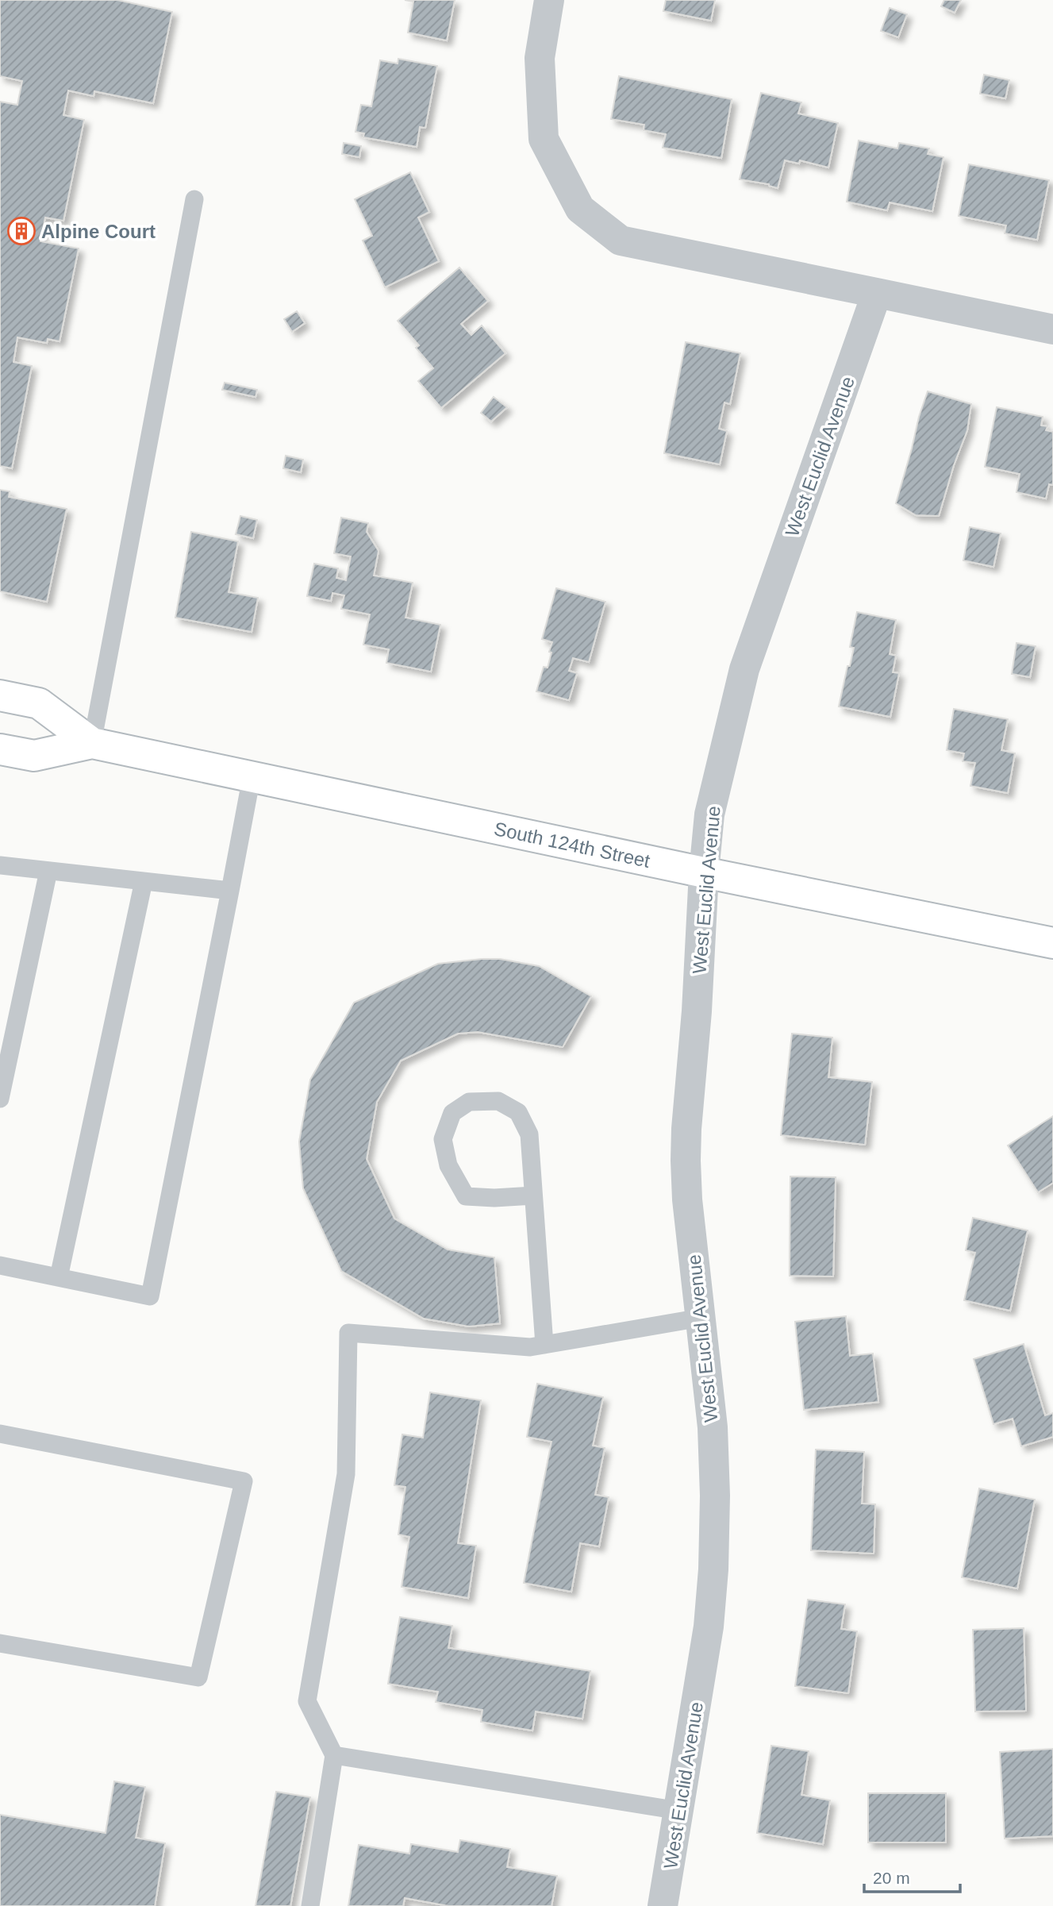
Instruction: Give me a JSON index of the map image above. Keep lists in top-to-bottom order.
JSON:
{
  "streets": {
    "street": ["West Euclid Avenue", "South 124th Street"]
  },
  "crossings": [
    ["West Euclid Avenue", "South 124th Street"]
  ],
  "places": {
    "building": ["Alpine Court"]
  },
  "scale_bar": "20 m"
}
